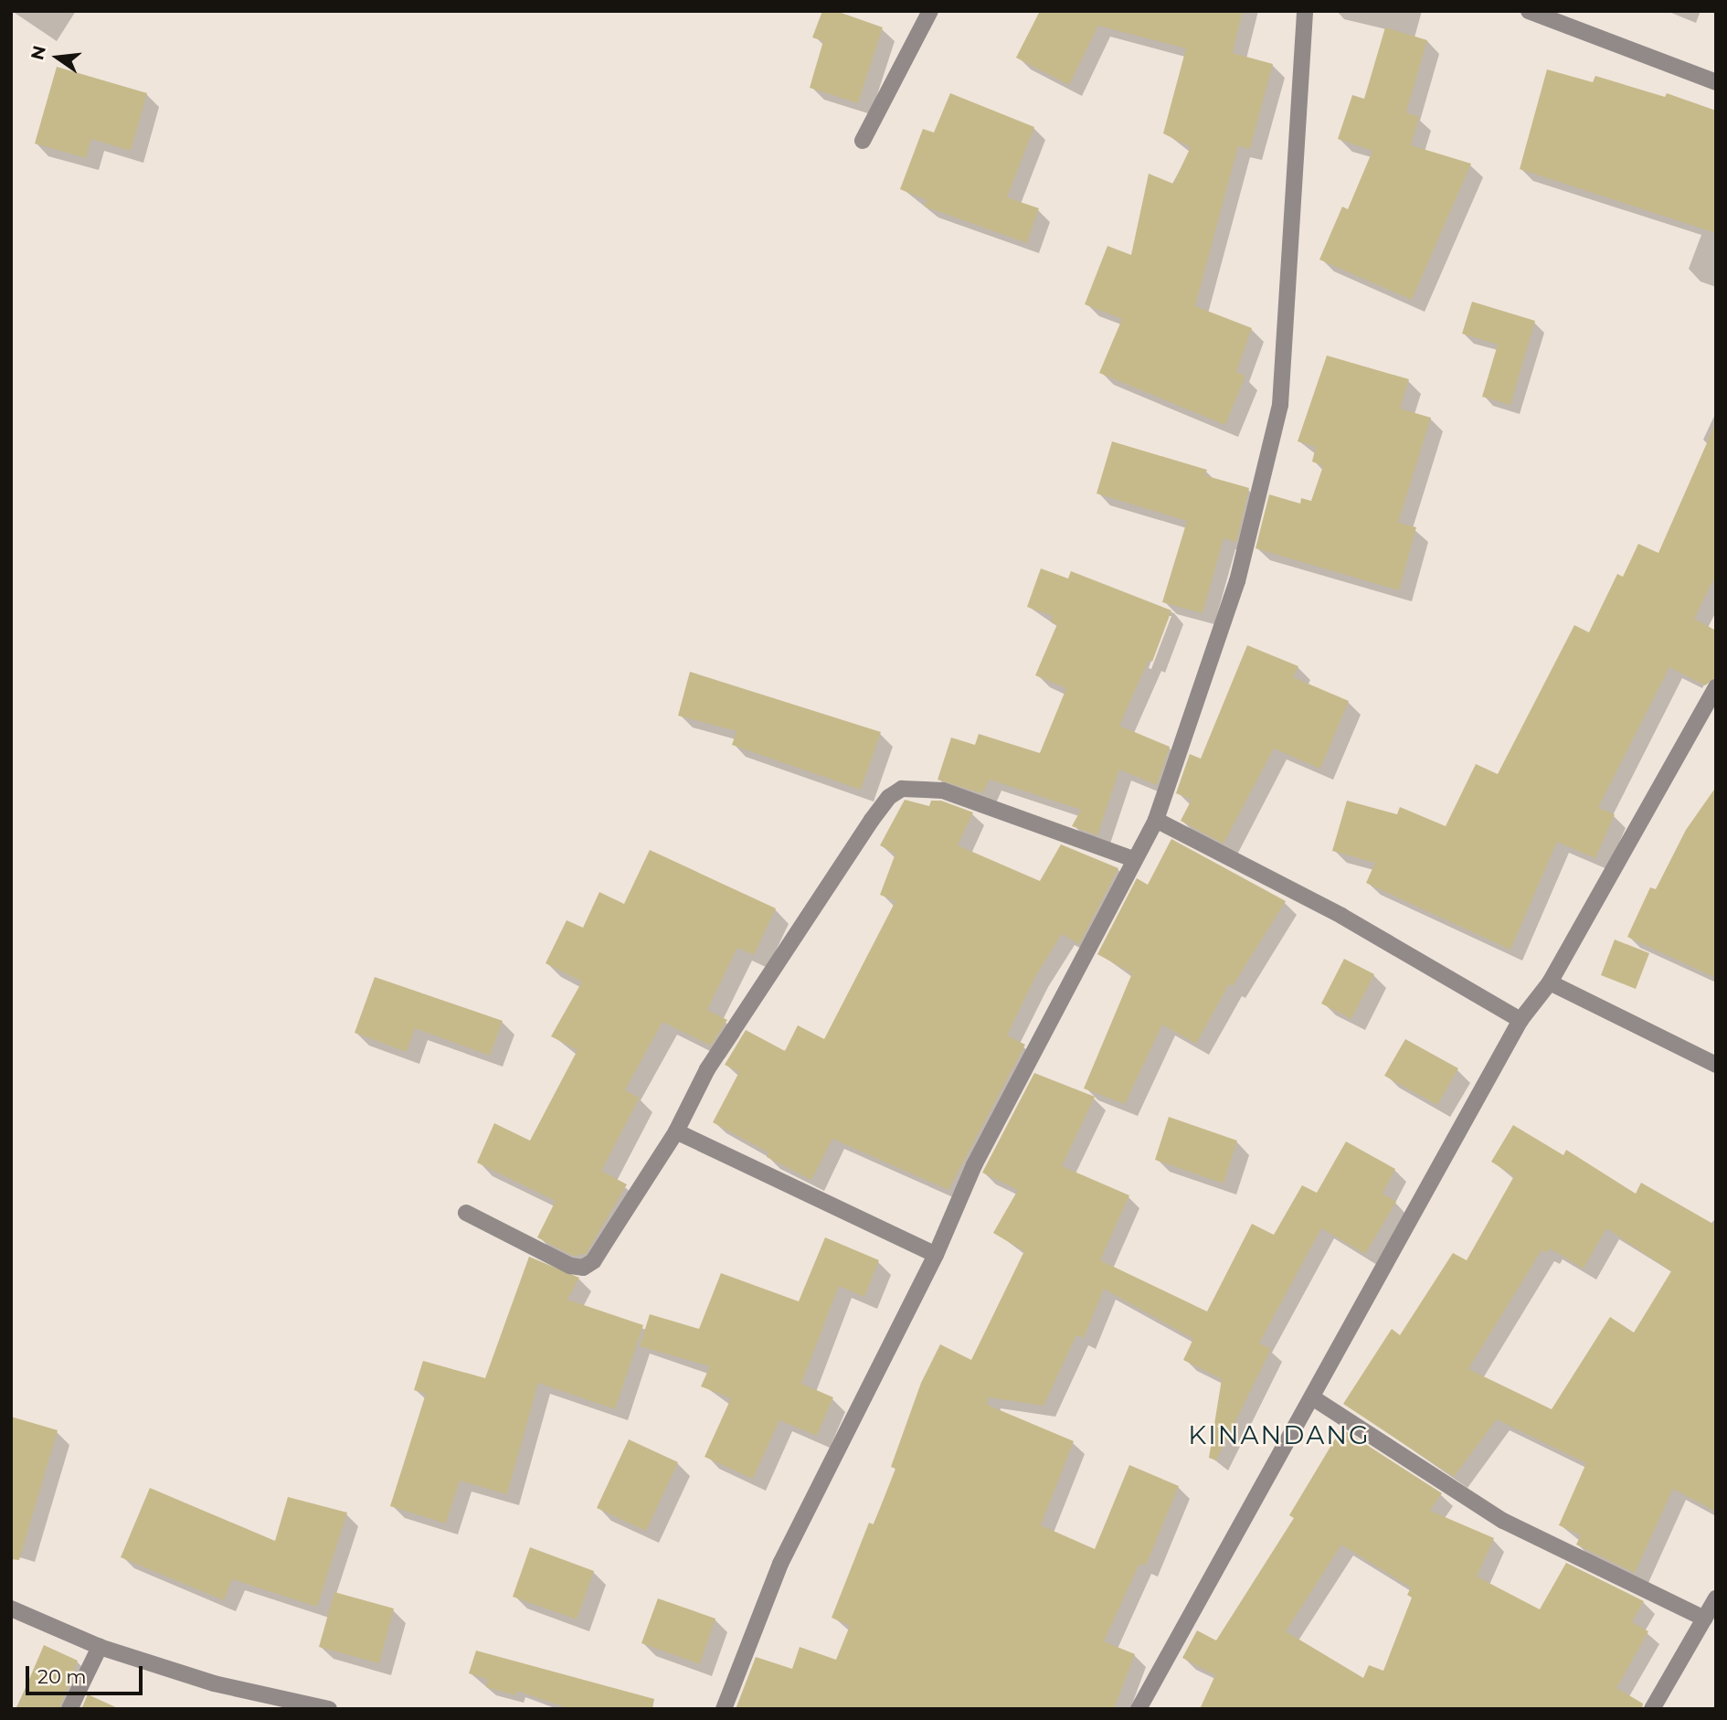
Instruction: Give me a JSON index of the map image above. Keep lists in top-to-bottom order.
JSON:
{
  "districts": ["KINANDANG"],
  "scale_bar": "20 m",
  "north": "left"
}
